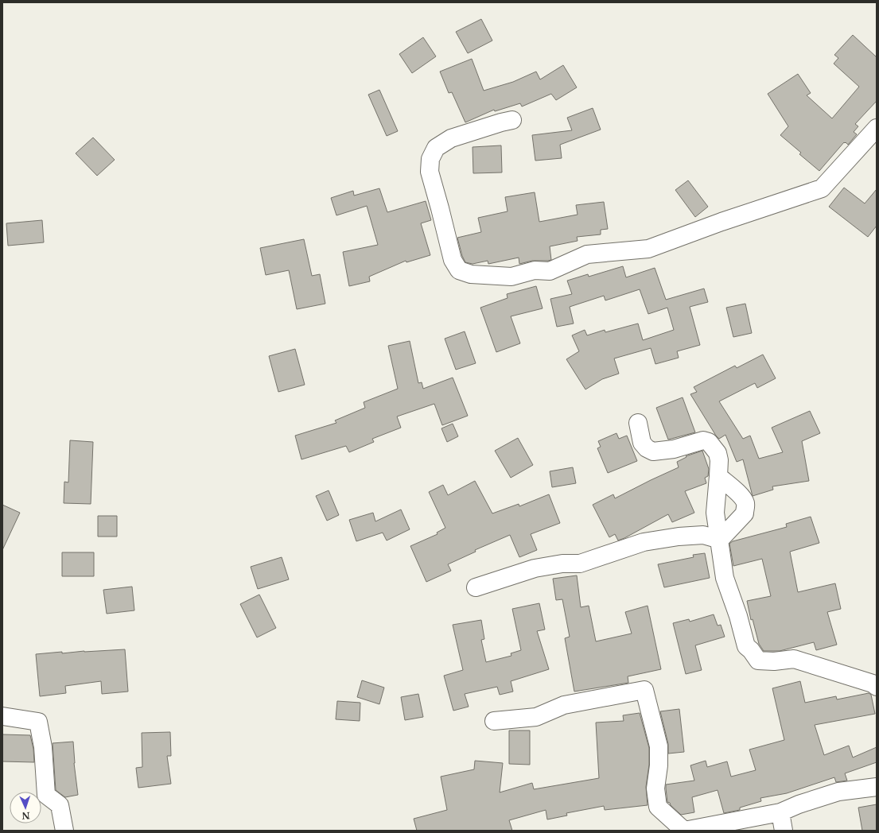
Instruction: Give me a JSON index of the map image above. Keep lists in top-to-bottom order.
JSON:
{
  "north": "bottom"
}
